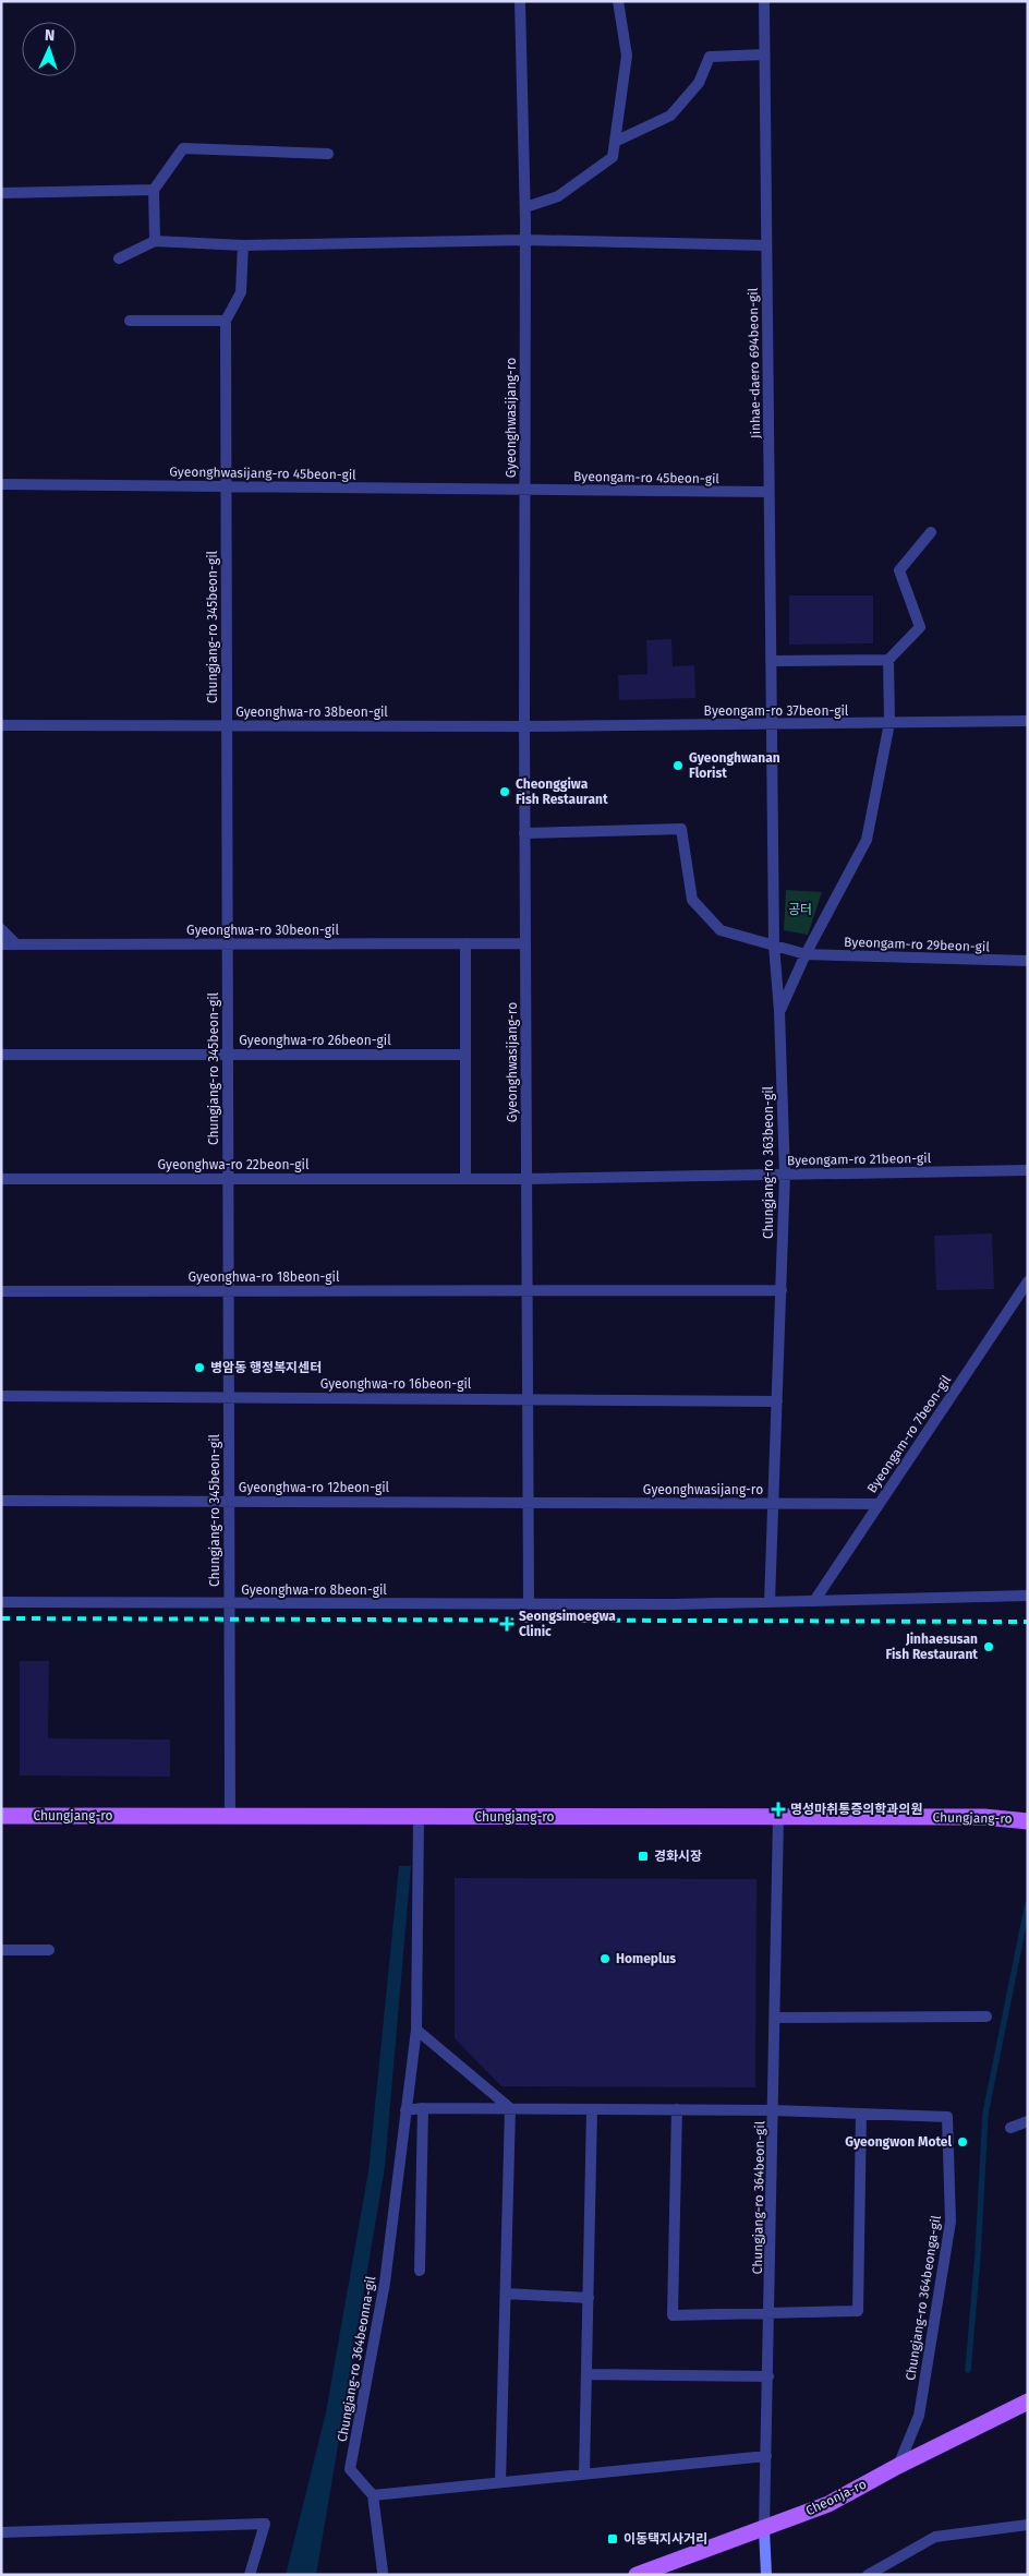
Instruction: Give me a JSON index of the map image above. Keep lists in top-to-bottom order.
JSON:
{
  "streets": {
    "main road": ["Chungjang-ro", "Cheonja-ro"],
    "street": [
      "Jinhae-daero 694beon-gil",
      "Gyeonghwasijang-ro",
      "Gyeonghwasijang-ro 45beon-gil",
      "Byeongam-ro 45beon-gil",
      "Chungjang-ro 345beon-gil",
      "Byeongam-ro 37beon-gil",
      "Gyeonghwa-ro 38beon-gil",
      "Gyeonghwa-ro 30beon-gil",
      "Byeongam-ro 29beon-gil",
      "Gyeonghwa-ro 26beon-gil",
      "Byeongam-ro 21beon-gil",
      "Chungjang-ro 363beon-gil",
      "Gyeonghwa-ro 22beon-gil",
      "Gyeonghwa-ro 18beon-gil",
      "Gyeonghwa-ro 16beon-gil",
      "Byeongam-ro 7beon-gil",
      "Gyeonghwa-ro 12beon-gil",
      "Gyeonghwa-ro 8beon-gil",
      "Chungjang-ro 364beon-gil",
      "Chungjang-ro 364beonga-gil",
      "Chungjang-ro 364beonna-gil"
    ]
  },
  "crossings": [
    ["Jinhae-daero 694beon-gil", "Byeongam-ro 45beon-gil"],
    ["Jinhae-daero 694beon-gil", "Byeongam-ro 37beon-gil"],
    ["Jinhae-daero 694beon-gil", "Chungjang-ro 363beon-gil"],
    ["Gyeonghwasijang-ro", "Gyeonghwasijang-ro 45beon-gil"],
    ["Gyeonghwasijang-ro", "Byeongam-ro 45beon-gil"],
    ["Gyeonghwasijang-ro", "Byeongam-ro 37beon-gil"],
    ["Gyeonghwasijang-ro", "Gyeonghwa-ro 38beon-gil"],
    ["Gyeonghwasijang-ro", "Gyeonghwa-ro 30beon-gil"],
    ["Gyeonghwasijang-ro", "Byeongam-ro 21beon-gil"],
    ["Gyeonghwasijang-ro", "Chungjang-ro 363beon-gil"],
    ["Gyeonghwasijang-ro", "Gyeonghwa-ro 22beon-gil"],
    ["Gyeonghwasijang-ro", "Gyeonghwa-ro 18beon-gil"],
    ["Gyeonghwasijang-ro", "Gyeonghwa-ro 16beon-gil"],
    ["Gyeonghwasijang-ro", "Byeongam-ro 7beon-gil"],
    ["Gyeonghwasijang-ro", "Gyeonghwa-ro 12beon-gil"],
    ["Gyeonghwasijang-ro", "Gyeonghwa-ro 8beon-gil"],
    ["Gyeonghwasijang-ro 45beon-gil", "Byeongam-ro 45beon-gil"],
    ["Gyeonghwasijang-ro 45beon-gil", "Chungjang-ro 345beon-gil"],
    ["Chungjang-ro 345beon-gil", "Gyeonghwa-ro 38beon-gil"],
    ["Chungjang-ro 345beon-gil", "Gyeonghwa-ro 30beon-gil"],
    ["Chungjang-ro 345beon-gil", "Gyeonghwa-ro 26beon-gil"],
    ["Chungjang-ro 345beon-gil", "Gyeonghwa-ro 22beon-gil"],
    ["Chungjang-ro 345beon-gil", "Gyeonghwa-ro 18beon-gil"],
    ["Chungjang-ro 345beon-gil", "Gyeonghwa-ro 16beon-gil"],
    ["Chungjang-ro 345beon-gil", "Gyeonghwa-ro 12beon-gil"],
    ["Chungjang-ro 345beon-gil", "Gyeonghwa-ro 8beon-gil"],
    ["Chungjang-ro 345beon-gil", "Chungjang-ro"],
    ["Byeongam-ro 37beon-gil", "Gyeonghwa-ro 38beon-gil"],
    ["Byeongam-ro 37beon-gil", "Chungjang-ro 363beon-gil"],
    ["Byeongam-ro 21beon-gil", "Chungjang-ro 363beon-gil"],
    ["Byeongam-ro 21beon-gil", "Gyeonghwa-ro 22beon-gil"],
    ["Chungjang-ro", "Chungjang-ro 364beon-gil"],
    ["Chungjang-ro 364beon-gil", "Chungjang-ro 364beonga-gil"],
    ["Chungjang-ro 364beon-gil", "Cheonja-ro"],
    ["Chungjang-ro 364beonga-gil", "Cheonja-ro"]
  ],
  "parks": ["공터"],
  "places": {
    "other": [
      "Gyeonghwanan Florist",
      "Cheonggiwa Fish Restaurant",
      "병암동 행정복지센터",
      "Jinhaesusan Fish Restaurant",
      "Homeplus",
      "Gyeongwon Motel"
    ],
    "health": ["Seongsimoegwa Clinic", "명성마취통증의학과의원"],
    "transit": ["경화시장", "이동택지사거리"]
  },
  "north": "top"
}
